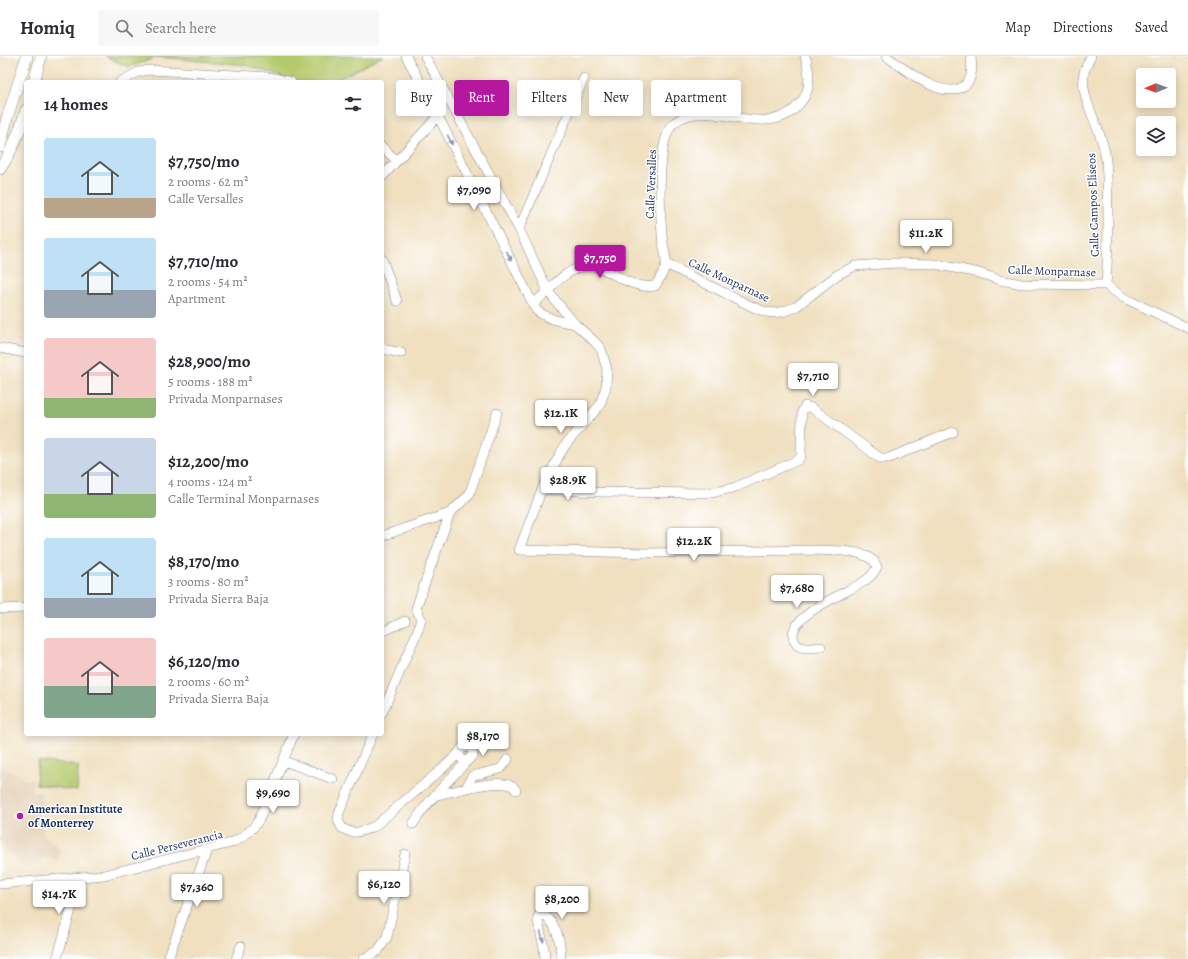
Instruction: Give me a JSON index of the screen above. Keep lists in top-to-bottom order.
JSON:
{
  "streets": {
    "street": [
      "Calle Versalles",
      "Calle Campos Elíseos",
      "Calle Monparnase",
      "Calle Perseverancia"
    ]
  },
  "crossings": [
    ["Calle Versalles", "Calle Monparnase"],
    ["Calle Campos Elíseos", "Calle Monparnase"]
  ],
  "places": ["American Institute of Monterrey"],
  "north": "left",
  "page": {
    "header": "Homiq",
    "search": "Search here",
    "nav": ["Map", "Directions", "Saved"],
    "chip": [
      "Buy",
      "Rent",
      "Filters",
      "New",
      "Apartment"
    ],
    "heading": "14 homes",
    "list": [
      {
        "name": "$7,750/mo",
        "note": "2 rooms · 62 m² · Calle Versalles"
      },
      {
        "name": "$7,710/mo",
        "note": "2 rooms · 54 m² · Apartment"
      },
      {
        "name": "$28,900/mo",
        "note": "5 rooms · 188 m² · Privada Monparnases"
      },
      {
        "name": "$12,200/mo",
        "note": "4 rooms · 124 m² · Calle Terminal Monparnases"
      },
      {
        "name": "$8,170/mo",
        "note": "3 rooms · 80 m² · Privada Sierra Baja"
      },
      {
        "name": "$6,120/mo",
        "note": "2 rooms · 60 m² · Privada Sierra Baja"
      }
    ],
    "price": [
      "$7,090",
      "$11.2K",
      "$7,750",
      "$7,710",
      "$12.1K",
      "$28.9K",
      "$12.2K",
      "$7,680",
      "$8,170",
      "$9,690",
      "$6,120",
      "$7,360",
      "$14.7K",
      "$8,200"
    ]
  }
}
